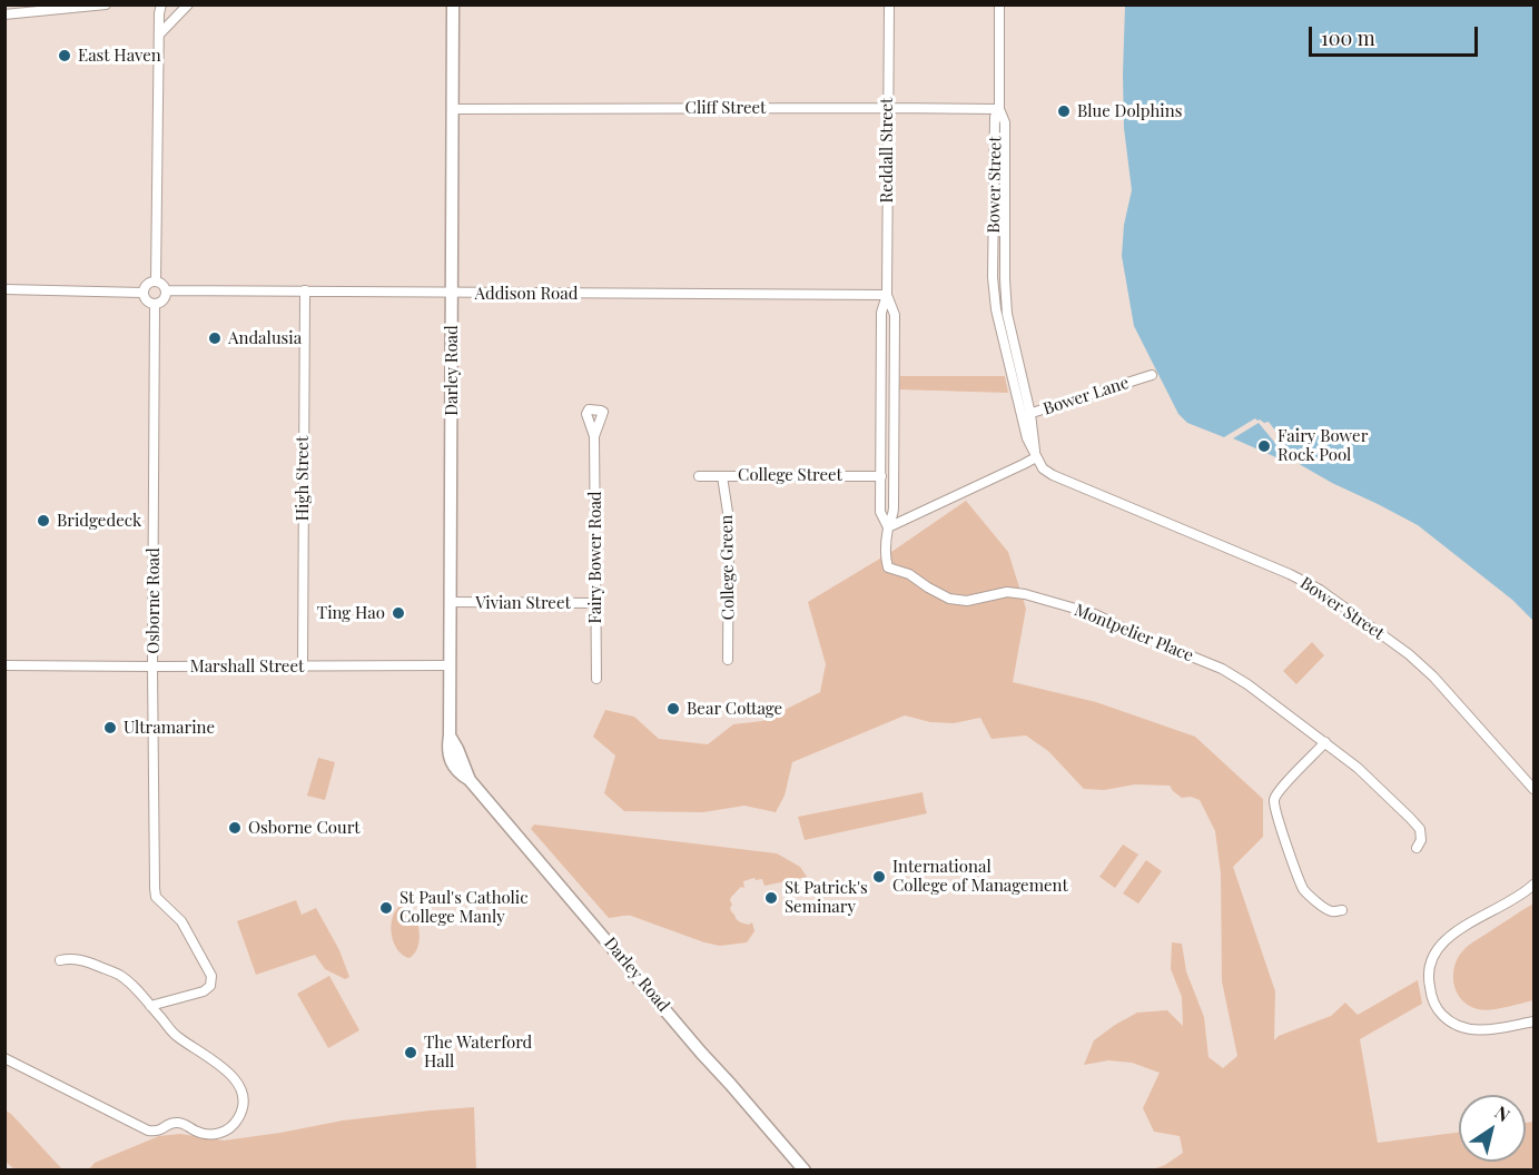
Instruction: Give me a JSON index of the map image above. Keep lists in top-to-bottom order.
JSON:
{
  "streets": {
    "street": [
      "Cliff Street",
      "Reddall Street",
      "Bower Street",
      "Addison Road",
      "Darley Road",
      "Bower Lane",
      "College Street",
      "High Street",
      "Fairy Bower Road",
      "College Green",
      "Osborne Road",
      "Vivian Street",
      "Montpelier Place",
      "Marshall Street"
    ]
  },
  "crossings": [
    ["Cliff Street", "Reddall Street"],
    ["Cliff Street", "Bower Street"],
    ["Cliff Street", "Darley Road"],
    ["Reddall Street", "Addison Road"],
    ["Reddall Street", "College Street"],
    ["Reddall Street", "Montpelier Place"],
    ["Bower Street", "Bower Lane"],
    ["Addison Road", "Darley Road"],
    ["Addison Road", "High Street"],
    ["Addison Road", "Osborne Road"],
    ["Darley Road", "Vivian Street"],
    ["Darley Road", "Marshall Street"],
    ["College Street", "College Green"],
    ["High Street", "Marshall Street"],
    ["Fairy Bower Road", "Vivian Street"],
    ["Osborne Road", "Marshall Street"]
  ],
  "places": [
    "East Haven",
    "Blue Dolphins",
    "Andalusia",
    "Fairy Bower Rock Pool",
    "Bridgedeck",
    "Ting Hao",
    "Bear Cottage",
    "Ultramarine",
    "Osborne Court",
    "International College of Management",
    "St Patrick's Seminary",
    "St Paul's Catholic College Manly",
    "The Waterford Hall"
  ],
  "scale_bar": "100 m",
  "north": "top right"
}
